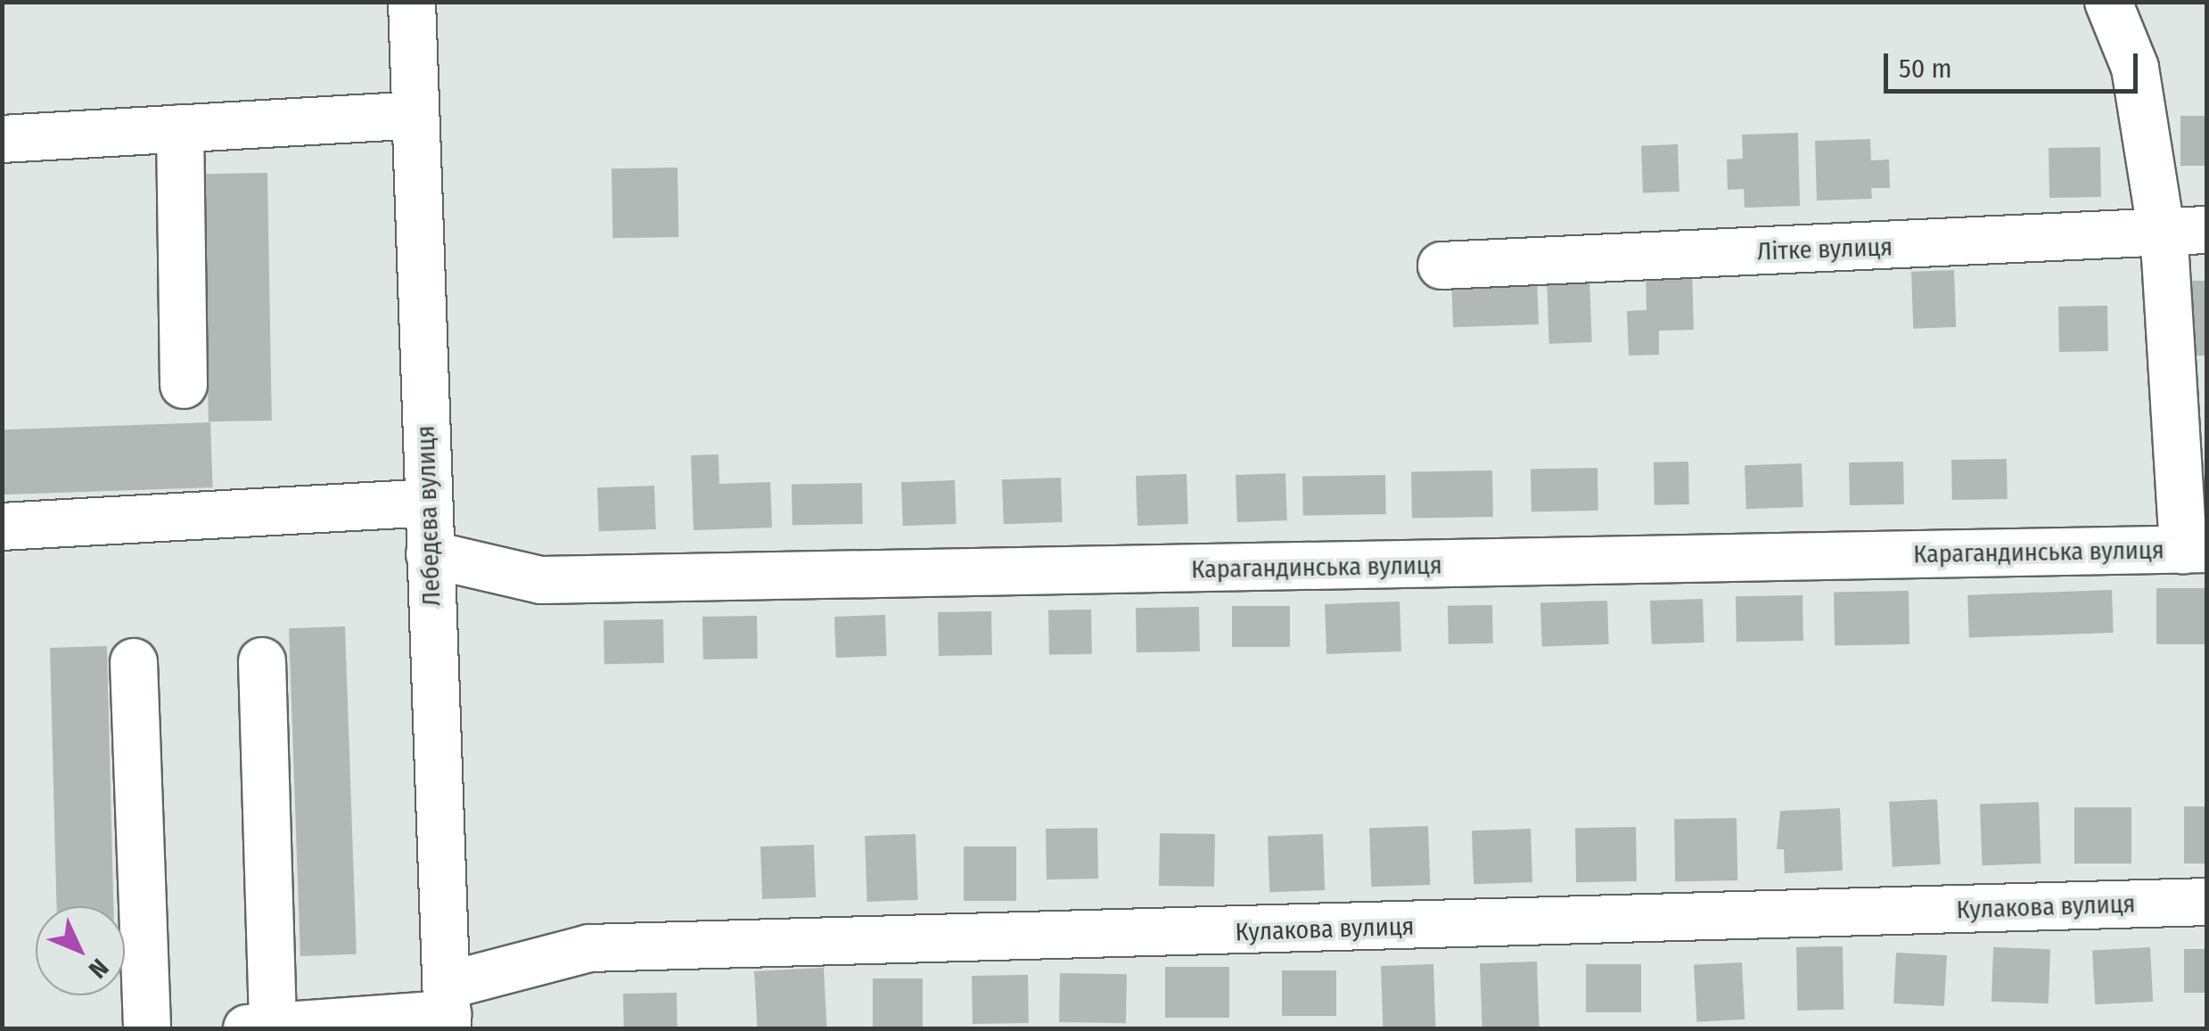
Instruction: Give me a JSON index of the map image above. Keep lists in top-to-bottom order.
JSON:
{
  "streets": {
    "street": [
      "Літке вулиця",
      "Лебедєва вулиця",
      "Карагандинська вулиця",
      "Кулакова вулиця"
    ]
  },
  "crossings": [
    ["Лебедєва вулиця", "Карагандинська вулиця"],
    ["Лебедєва вулиця", "Кулакова вулиця"]
  ],
  "scale_bar": "50 m",
  "north": "bottom right"
}
